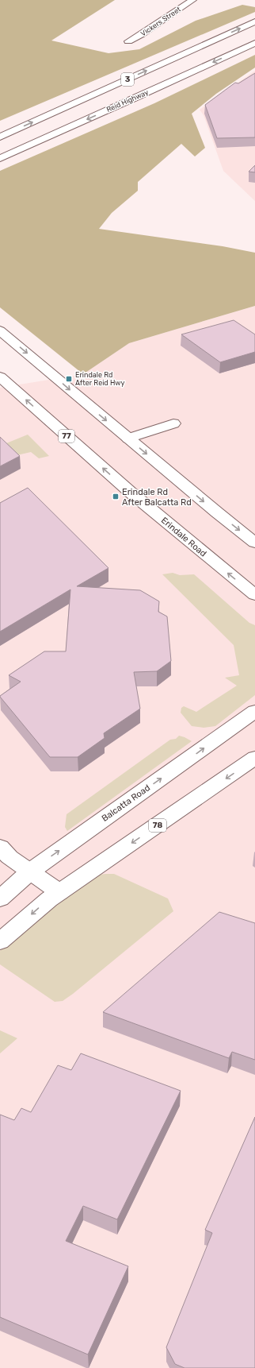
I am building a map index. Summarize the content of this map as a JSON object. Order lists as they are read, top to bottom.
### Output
{
  "streets": {
    "main road": [
      "Vickers Street",
      "3",
      "Reid Highway",
      "77",
      "Erindale Road",
      "Balcatta Road",
      "78"
    ]
  },
  "places": {
    "transit": ["Erindale Rd After Reid Hwy", "Erindale Rd After Balcatta Rd"]
  }
}
